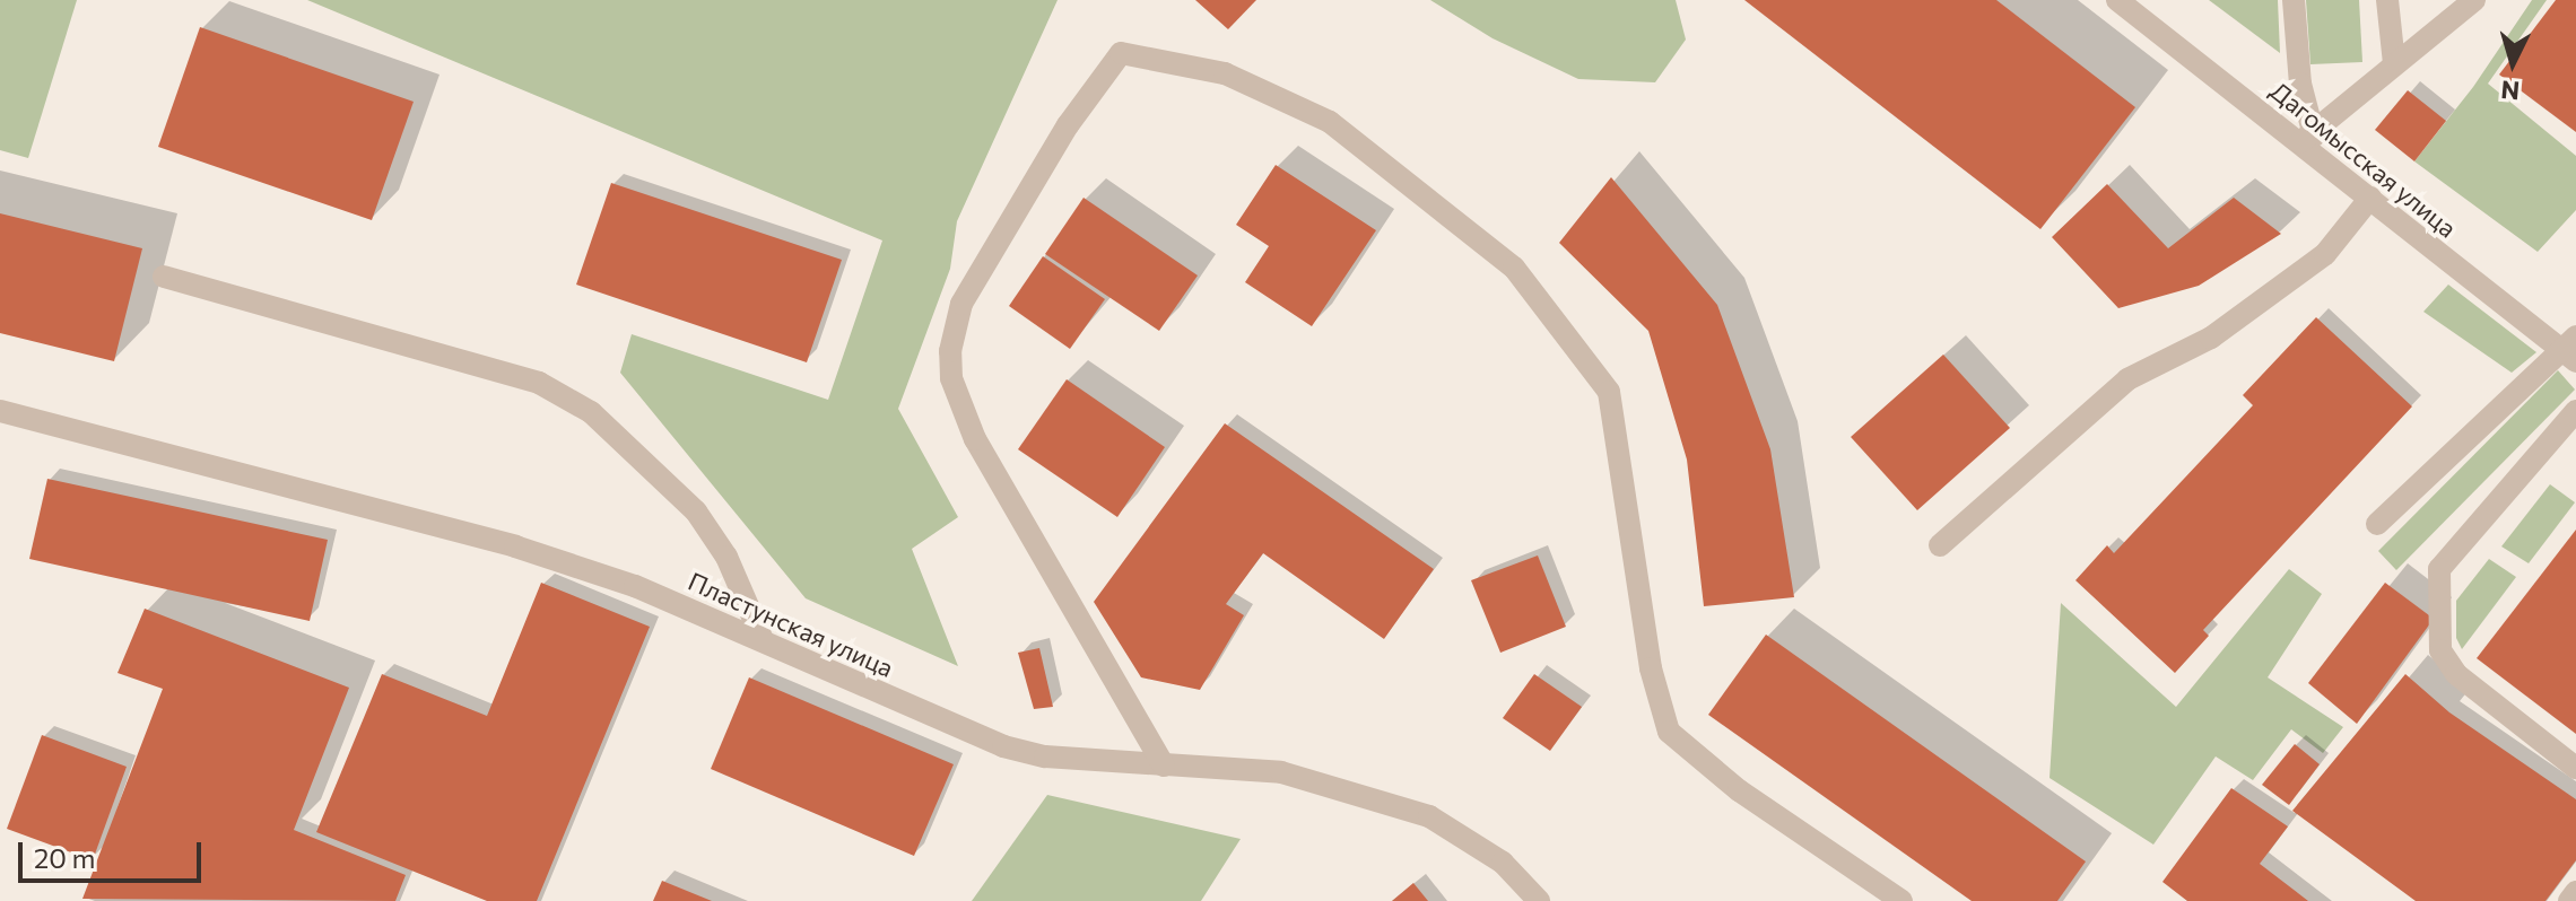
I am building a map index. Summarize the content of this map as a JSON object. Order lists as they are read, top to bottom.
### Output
{
  "streets": {
    "street": ["Дагомысская улица", "Пластунская улица"]
  },
  "scale_bar": "20 m",
  "north": "bottom"
}
